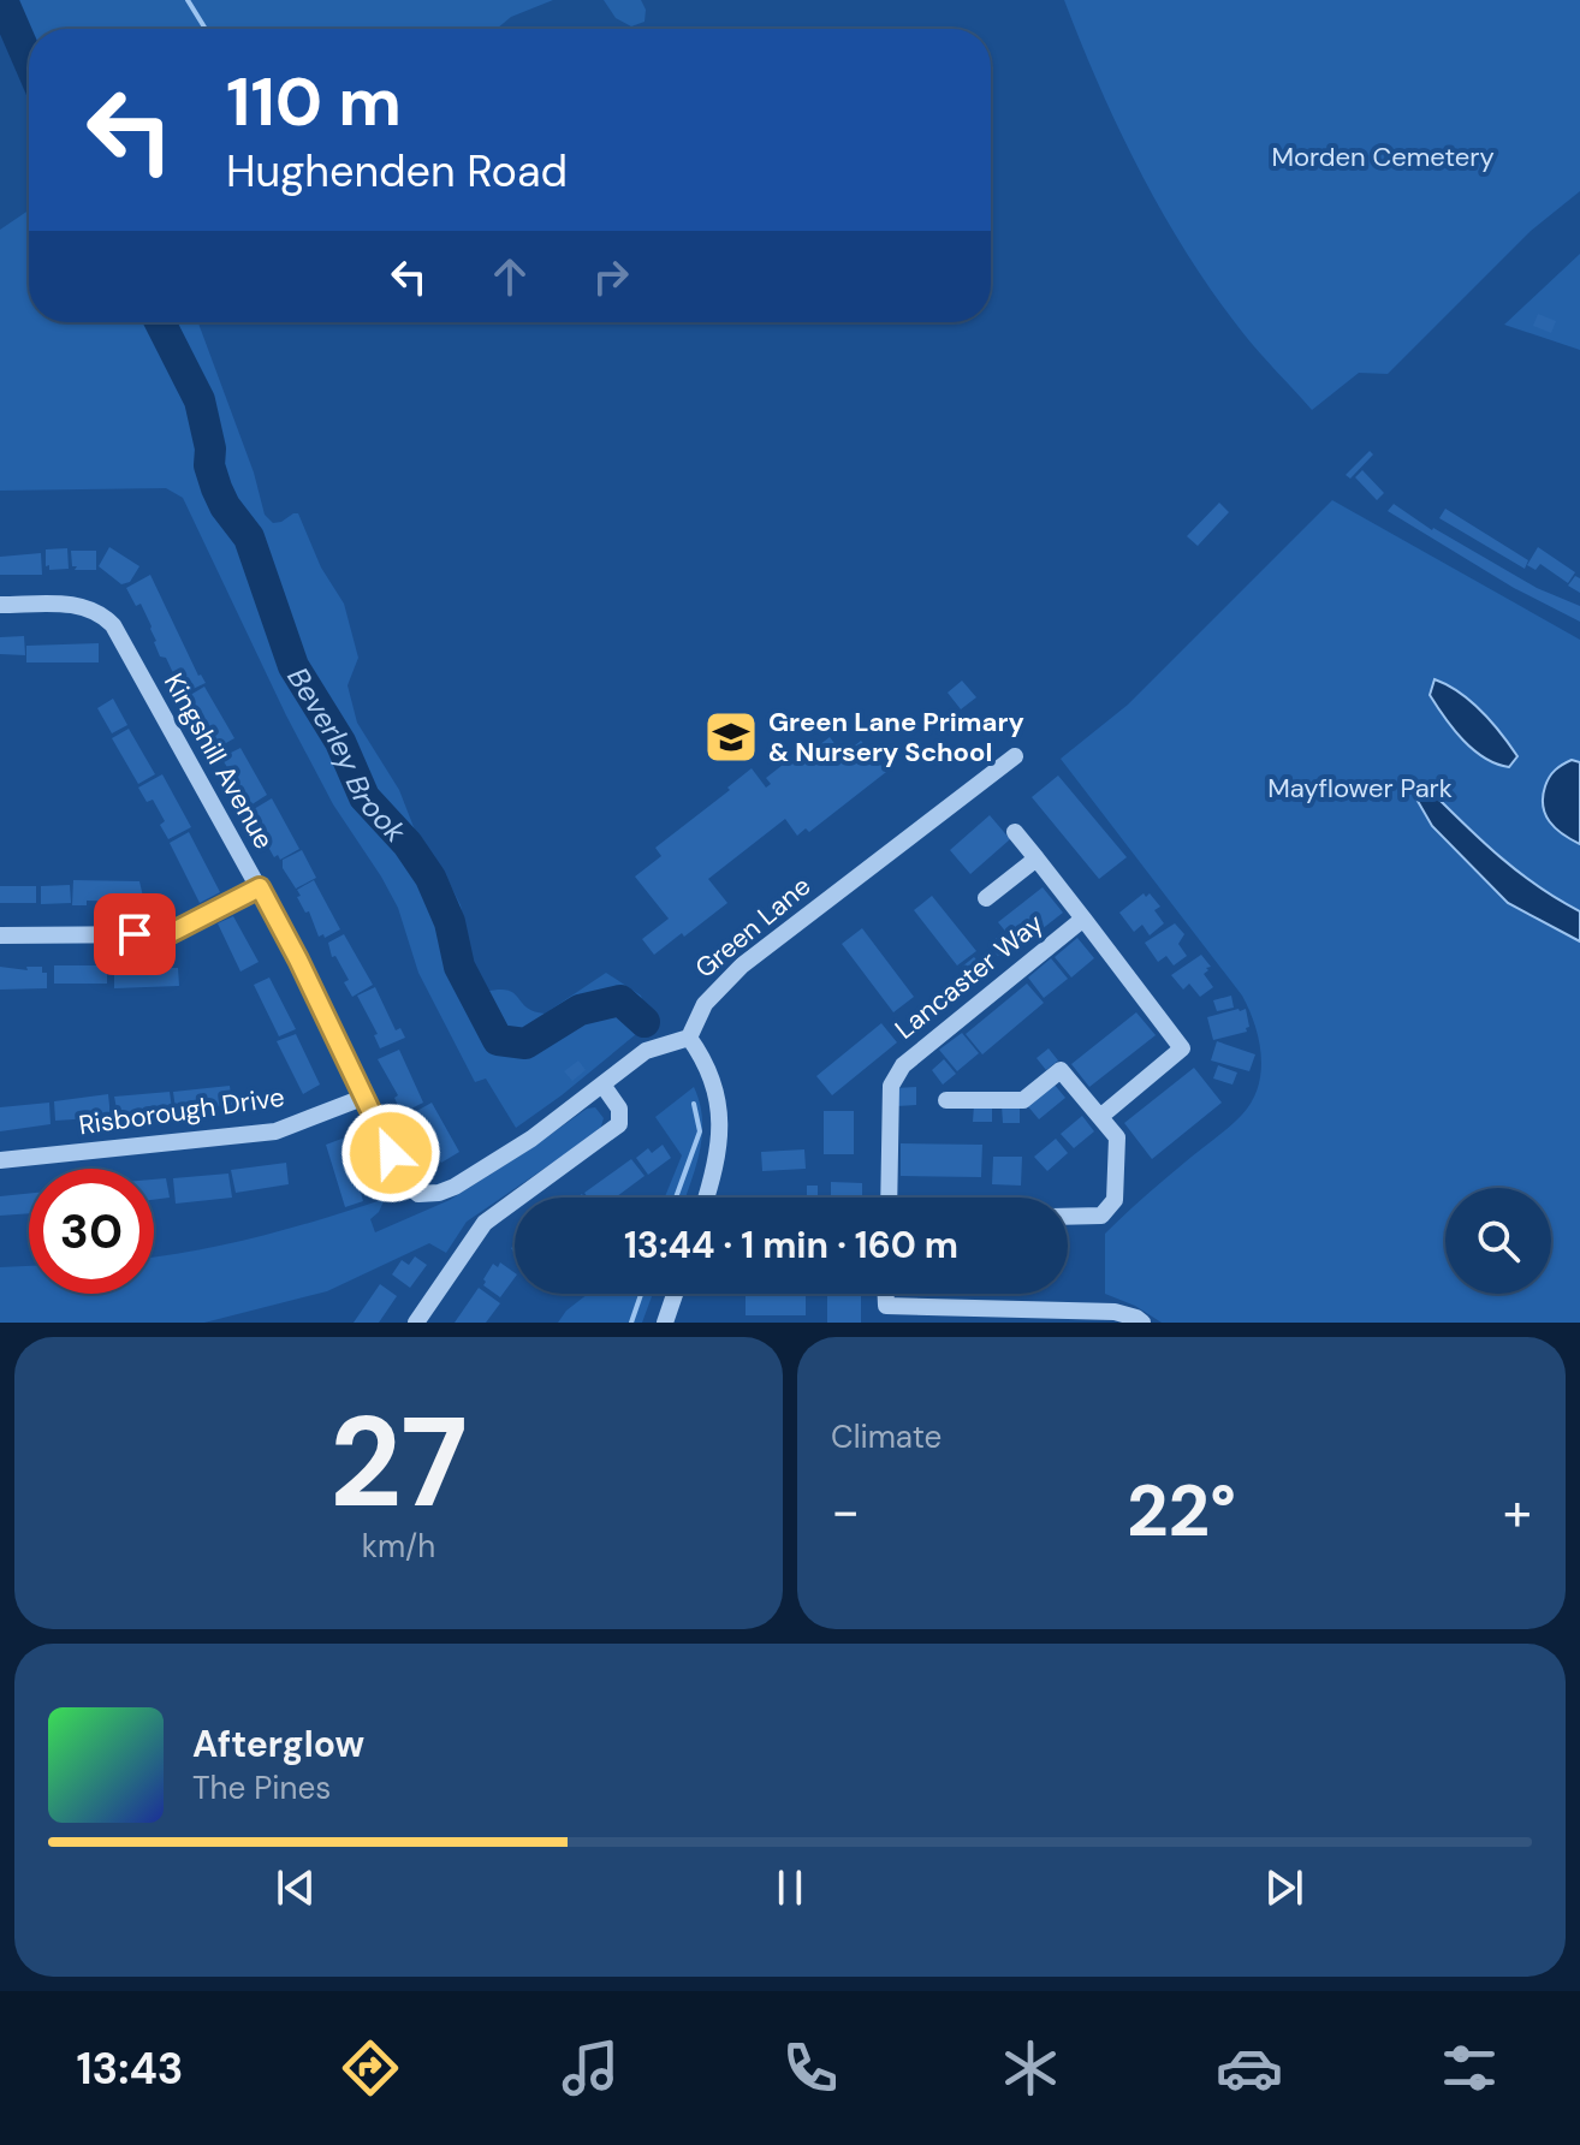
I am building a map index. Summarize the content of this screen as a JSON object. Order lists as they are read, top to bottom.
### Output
{
  "streets": {
    "street": [
      "Kingshill Avenue",
      "Green Lane",
      "Lancaster Way",
      "Risborough Drive"
    ]
  },
  "crossings": [
    ["Kingshill Avenue", "Risborough Drive"]
  ],
  "water": ["Beverley Brook"],
  "parks": ["Morden Cemetery", "Mayflower Park"],
  "places": {
    "school or university": ["Green Lane Primary & Nursery School"]
  },
  "page": {
    "turn": ["110 m", "Hughenden Road"],
    "limit": "30",
    "trip": "13:44 · 1 min · 160 m",
    "tile": [
      ["27", "km/h"],
      "Climate"
    ],
    "heat": ["−", "22°", "+"],
    "song": ["Afterglow", "The Pines"],
    "tabs": "13:43"
  }
}
